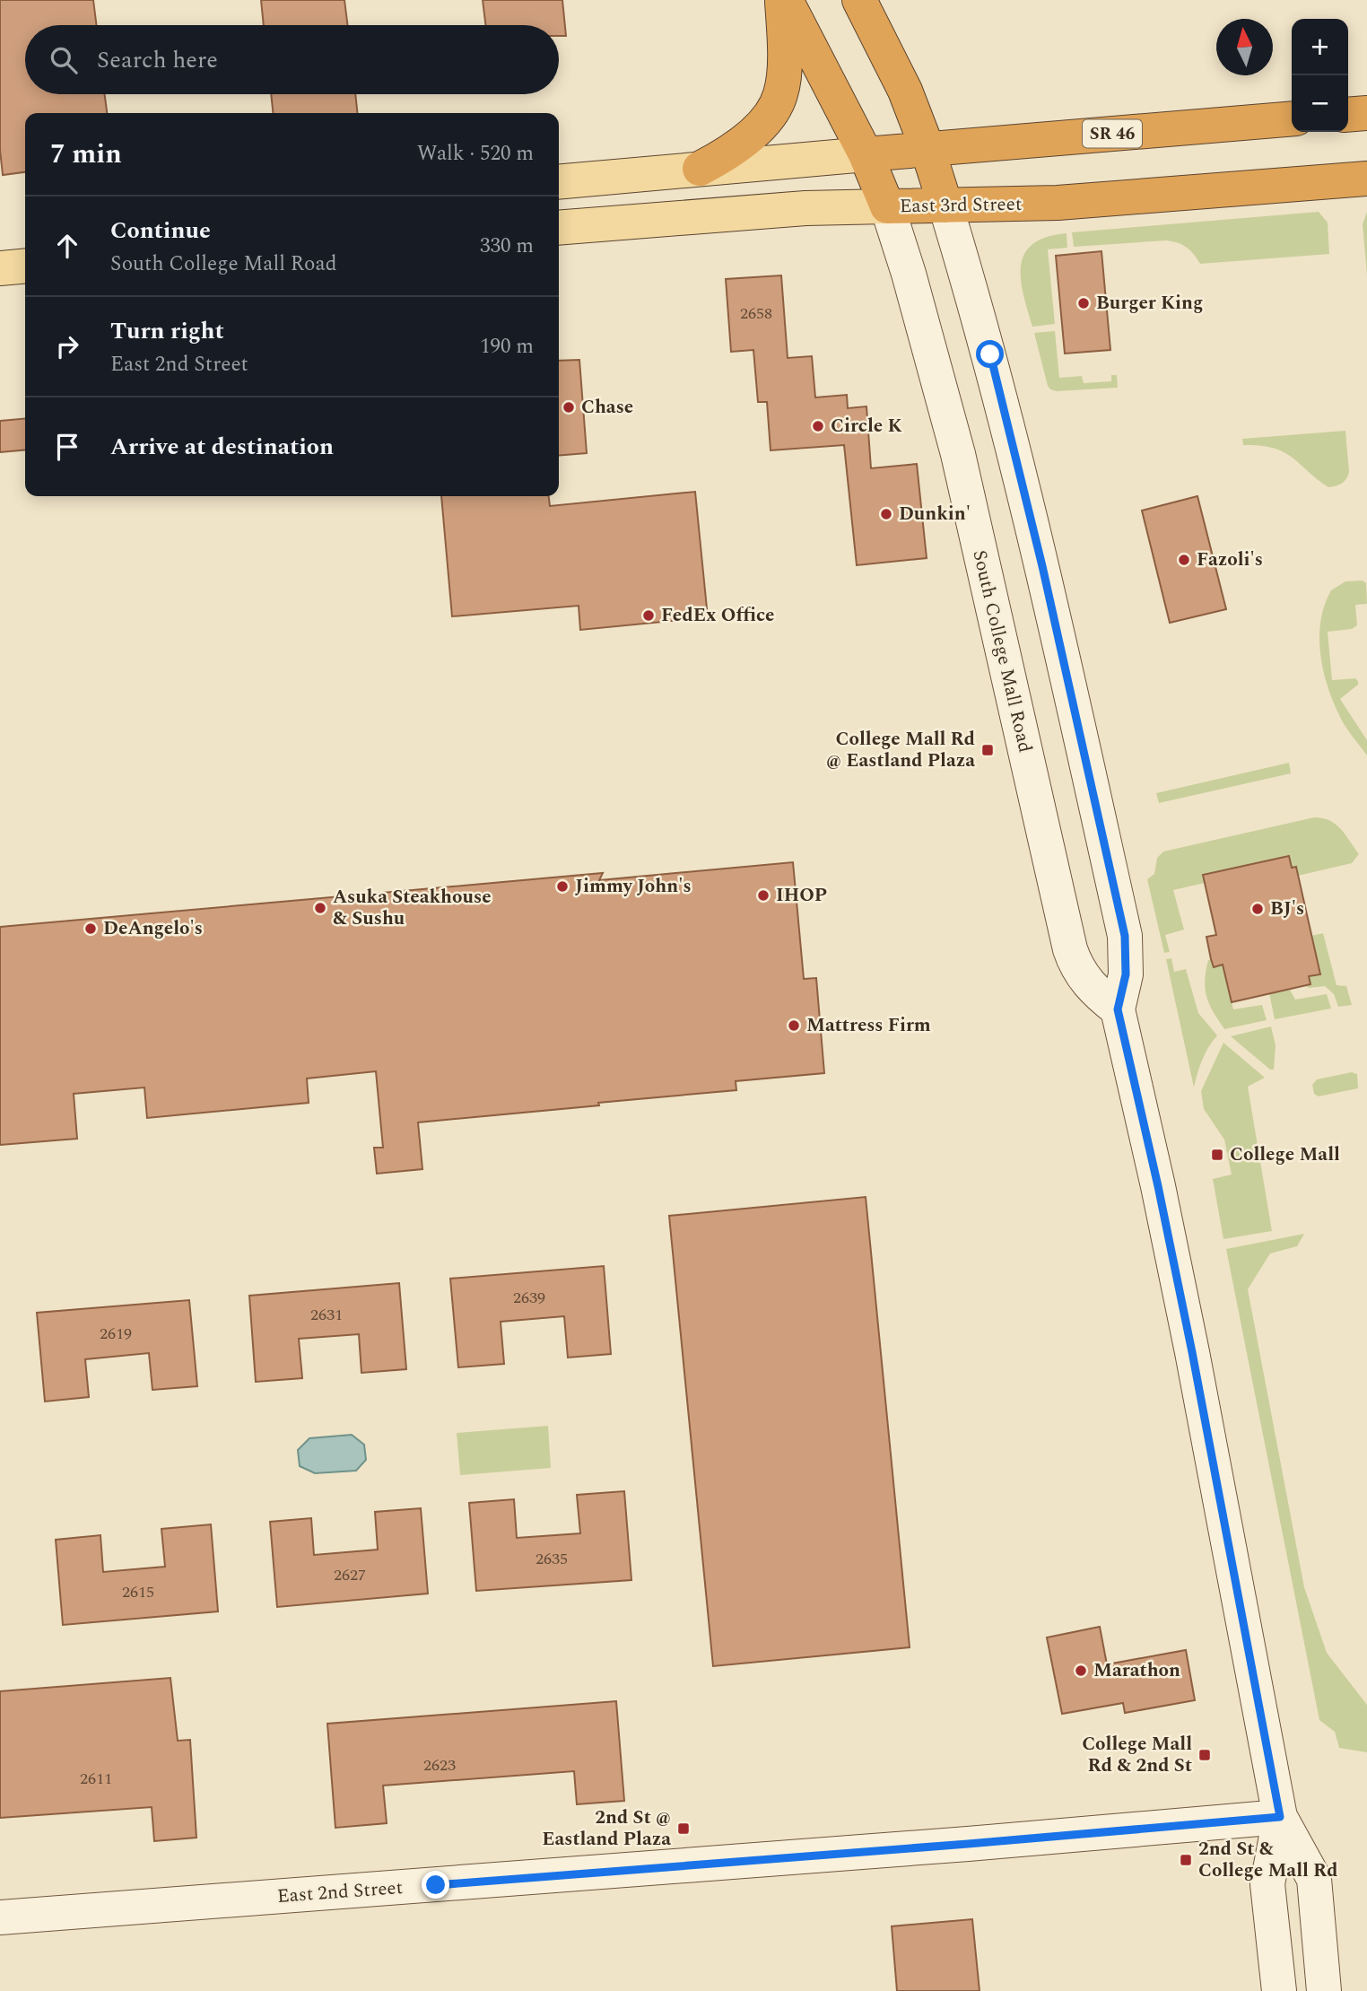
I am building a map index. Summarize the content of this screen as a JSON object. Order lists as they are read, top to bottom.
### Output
{
  "streets": {
    "highway": ["SR 46", "East 3rd Street"],
    "main road": ["South College Mall Road", "East 2nd Street"]
  },
  "crossings": [
    ["East 3rd Street", "South College Mall Road"]
  ],
  "places": {
    "other": [
      "Burger King",
      "Chase",
      "Circle K",
      "Dunkin'",
      "Fazoli's",
      "FedEx Office",
      "Jimmy John's",
      "IHOP",
      "Asuka Steakhouse & Sushu",
      "BJ's",
      "DeAngelo's",
      "Mattress Firm",
      "Marathon"
    ],
    "transit": [
      "College Mall Rd @ Eastland Plaza",
      "College Mall",
      "College Mall Rd & 2nd St",
      "2nd St @ Eastland Plaza",
      "2nd St & College Mall Rd"
    ]
  },
  "house_numbers": [
    "2658",
    "2639",
    "2631",
    "2619",
    "2635",
    "2627",
    "2615",
    "2623",
    "2611"
  ],
  "north": "top",
  "page": {
    "map_buttons": ["+", "−"],
    "search": "Search here",
    "heading": ["7 min", "Walk · 520 m"],
    "list": [
      ["Continue", "South College Mall Road", "330 m"],
      ["Turn right", "East 2nd Street", "190 m"],
      "Arrive at destination"
    ]
  }
}
